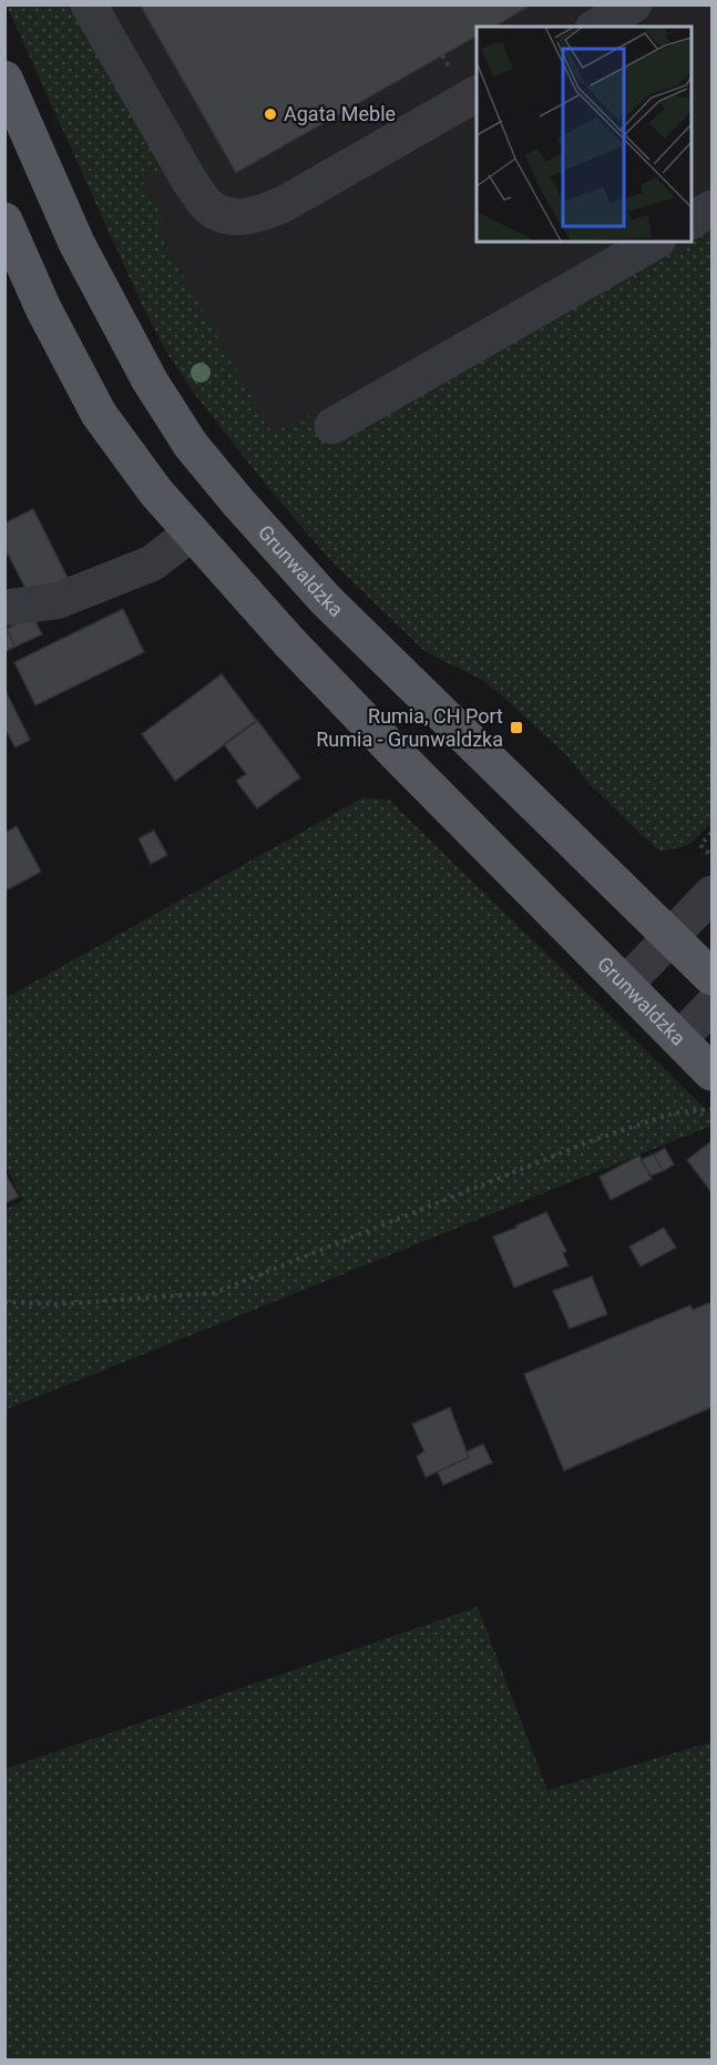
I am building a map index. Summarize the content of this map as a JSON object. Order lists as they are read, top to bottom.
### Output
{
  "streets": {
    "main road": ["Grunwaldzka"]
  },
  "places": {
    "other": ["Agata Meble"],
    "transit": ["Rumia, CH Port Rumia - Grunwaldzka"]
  }
}
